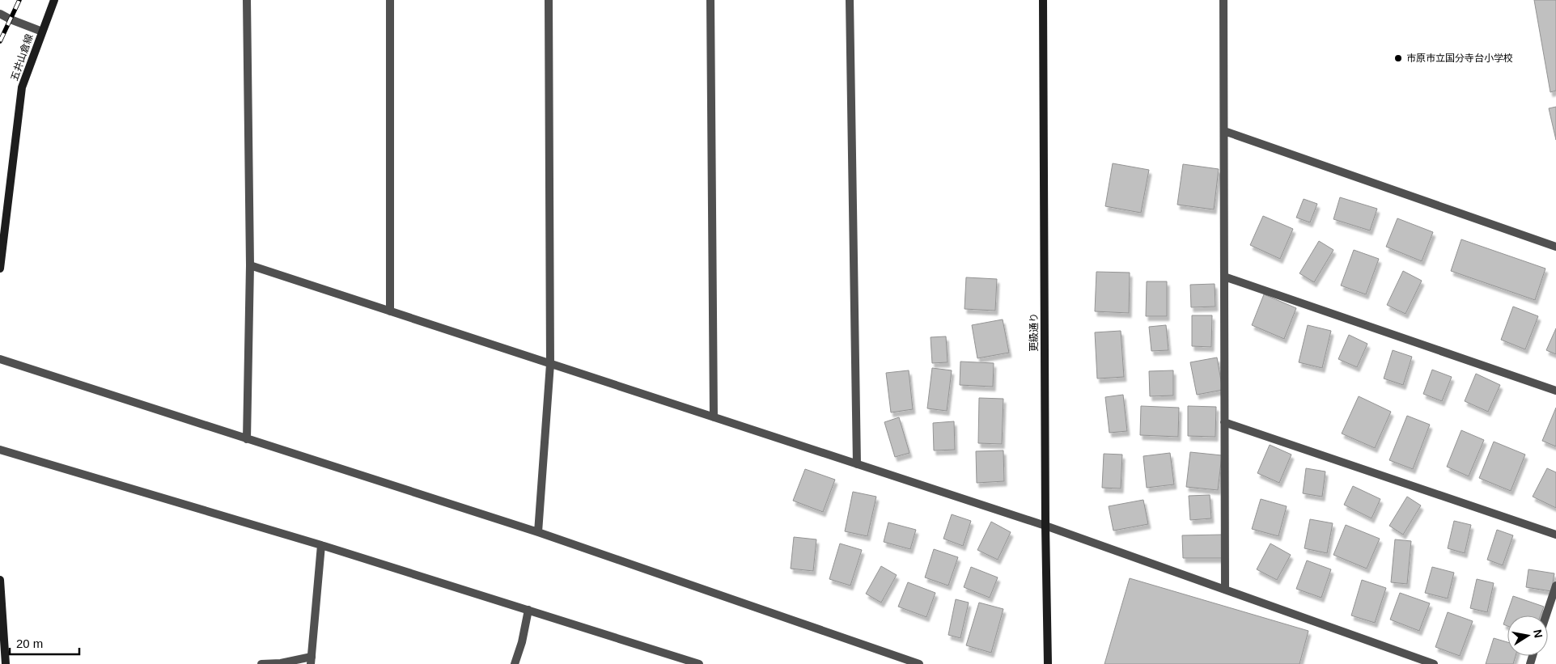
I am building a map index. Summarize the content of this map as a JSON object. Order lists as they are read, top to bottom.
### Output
{
  "streets": {
    "street": ["五井山倉線", "更級通り"]
  },
  "places": ["市原市立国分寺台小学校"],
  "scale_bar": "20 m",
  "north": "right"
}
